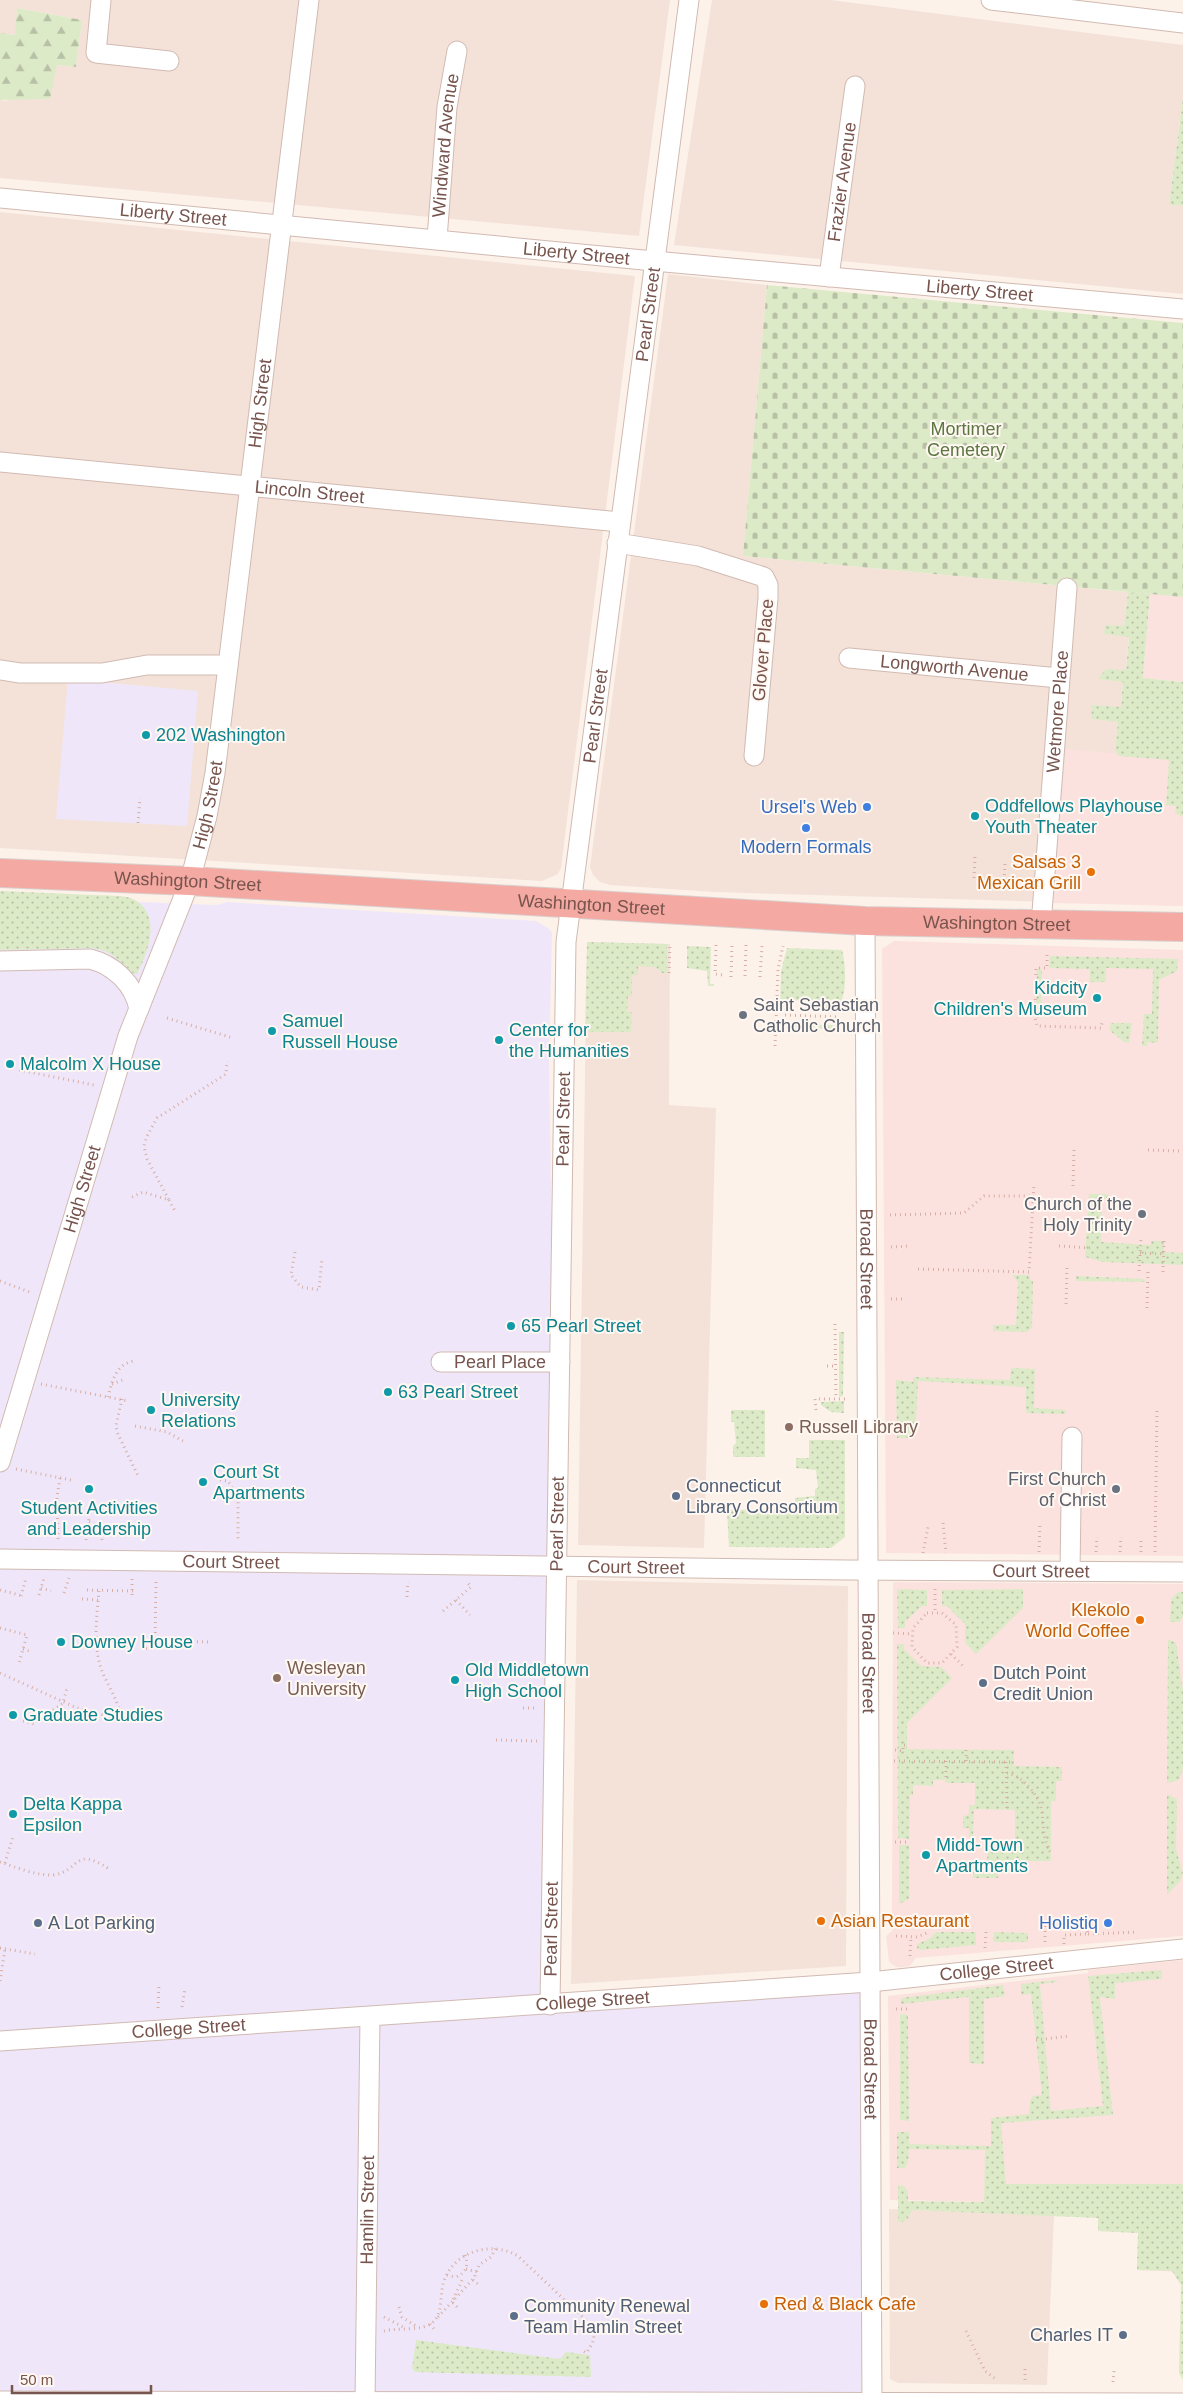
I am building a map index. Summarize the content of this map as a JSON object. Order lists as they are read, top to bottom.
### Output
{
  "streets": {
    "highway": ["Washington Street"],
    "street": [
      "Windward Avenue",
      "Frazier Avenue",
      "Liberty Street",
      "Pearl Street",
      "High Street",
      "Lincoln Street",
      "Glover Place",
      "Longworth Avenue",
      "Wetmore Place",
      "Broad Street",
      "Pearl Place",
      "Court Street",
      "College Street",
      "Hamlin Street"
    ]
  },
  "crossings": [
    ["Windward Avenue", "Liberty Street"],
    ["Frazier Avenue", "Liberty Street"],
    ["Liberty Street", "Pearl Street"],
    ["Liberty Street", "High Street"],
    ["Pearl Street", "Lincoln Street"],
    ["Pearl Street", "Glover Place"],
    ["Pearl Street", "Washington Street"],
    ["Pearl Street", "Pearl Place"],
    ["Pearl Street", "Court Street"],
    ["Pearl Street", "College Street"],
    ["High Street", "Lincoln Street"],
    ["High Street", "Washington Street"],
    ["Longworth Avenue", "Wetmore Place"],
    ["Wetmore Place", "Washington Street"],
    ["Washington Street", "Broad Street"],
    ["Broad Street", "Court Street"],
    ["Broad Street", "College Street"],
    ["College Street", "Hamlin Street"]
  ],
  "parks": ["Mortimer Cemetery"],
  "places": [
    "202 Washington",
    "Ursel's Web",
    "Oddfellows Playhouse Youth Theater",
    "Modern Formals",
    "Salsas 3 Mexican Grill",
    "Kidcity Children's Museum",
    "Saint Sebastian Catholic Church",
    "Samuel Russell House",
    "Center for the Humanities",
    "Malcolm X House",
    "Church of the Holy Trinity",
    "65 Pearl Street",
    "63 Pearl Street",
    "University Relations",
    "Russell Library",
    "Court St Apartments",
    "Student Activities and Leadership",
    "First Church of Christ",
    "Connecticut Library Consortium",
    "Klekolo World Coffee",
    "Downey House",
    "Wesleyan University",
    "Old Middletown High School",
    "Dutch Point Credit Union",
    "Graduate Studies",
    "Delta Kappa Epsilon",
    "Midd-Town Apartments",
    "Asian Restaurant",
    "A Lot Parking",
    "Holistiq",
    "Red & Black Cafe",
    "Community Renewal Team Hamlin Street",
    "Charles IT"
  ],
  "scale_bar": "50 m"
}
